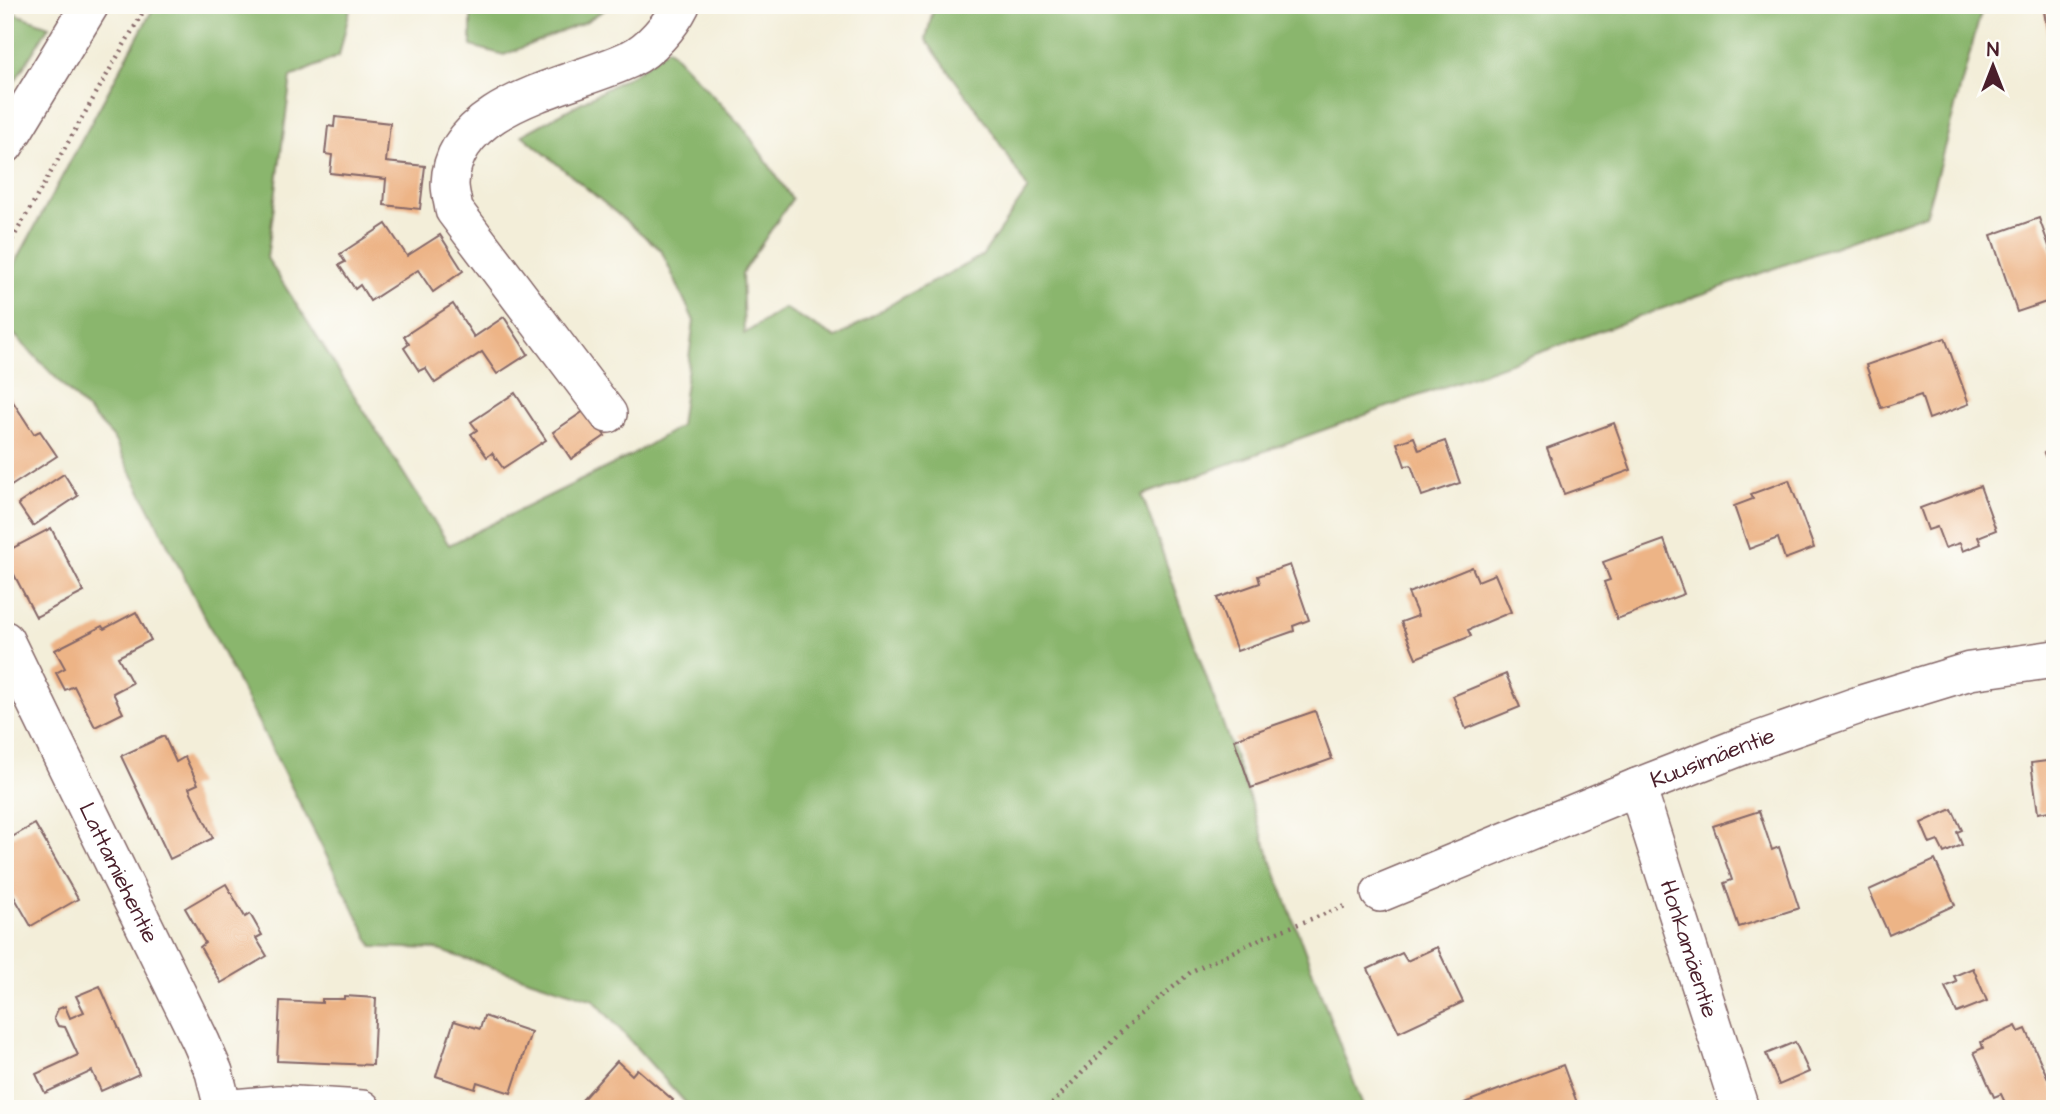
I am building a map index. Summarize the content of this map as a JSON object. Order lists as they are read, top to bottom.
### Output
{
  "streets": {
    "street": ["Kuusimäentie", "Lattamiehentie", "Honkamäentie"]
  },
  "crossings": [
    ["Kuusimäentie", "Honkamäentie"]
  ],
  "north": "top"
}
